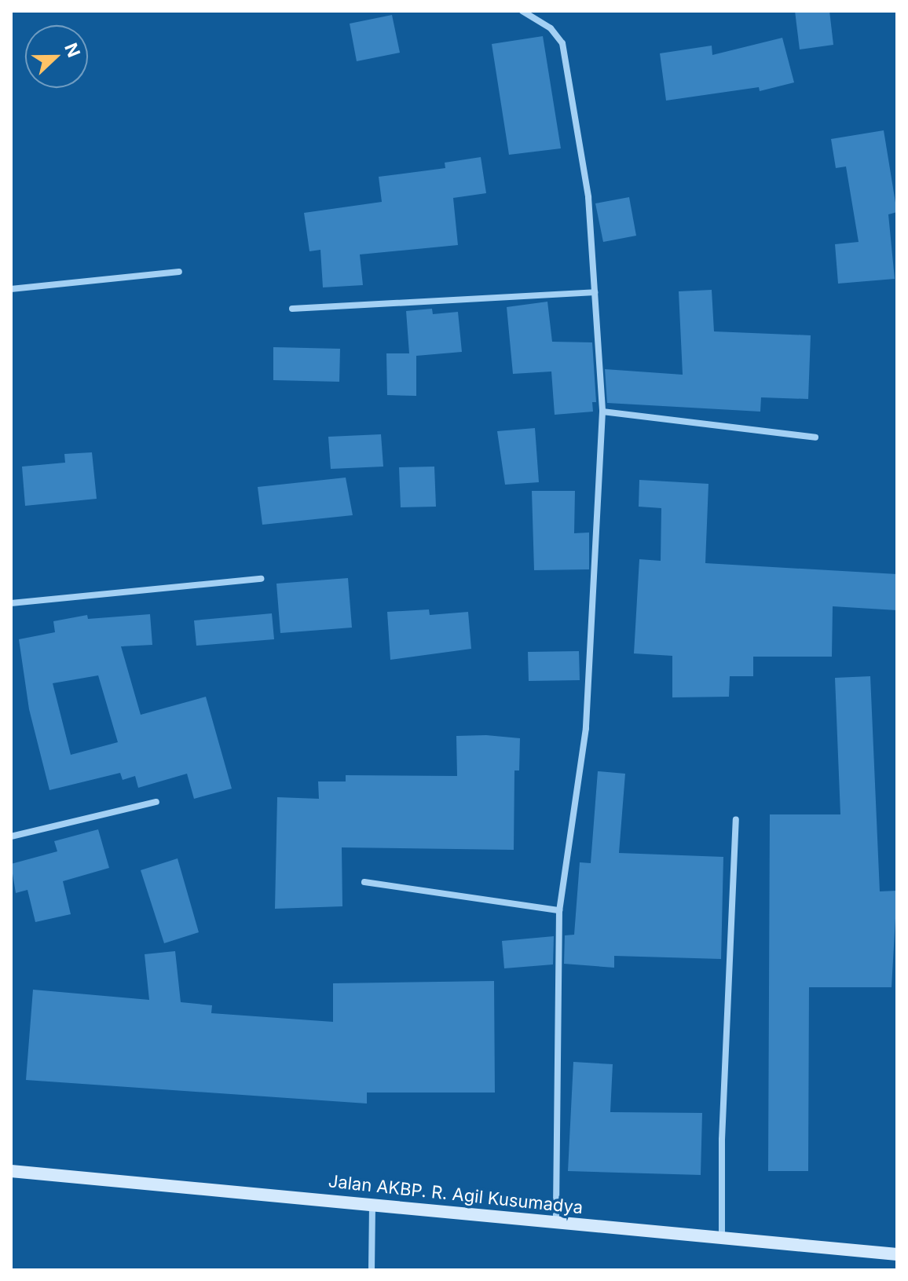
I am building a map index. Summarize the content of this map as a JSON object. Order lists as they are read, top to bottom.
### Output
{
  "streets": {
    "main road": ["Jalan AKBP. R. Agil Kusumadya"]
  },
  "north": "right"
}
